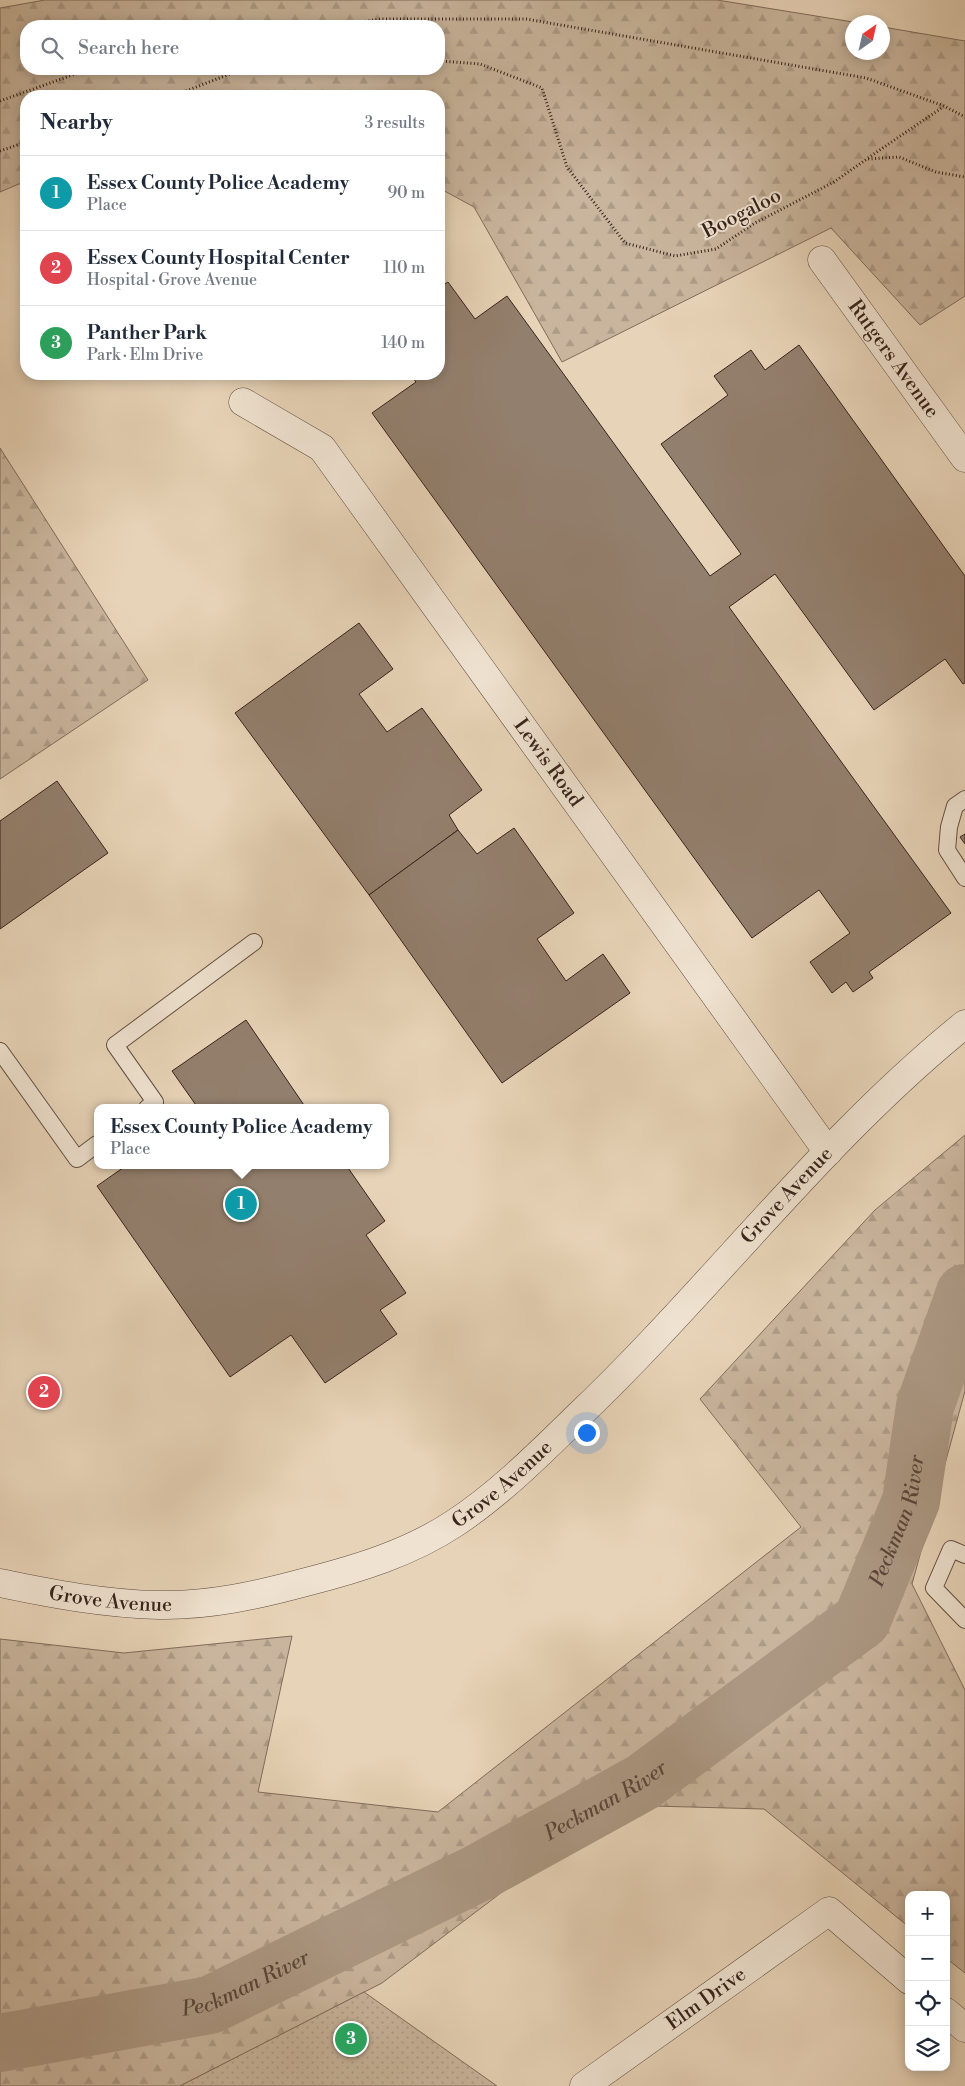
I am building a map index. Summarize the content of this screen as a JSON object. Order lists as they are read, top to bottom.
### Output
{
  "streets": {
    "street": [
      "Rutgers Avenue",
      "Lewis Road",
      "Grove Avenue",
      "Elm Drive"
    ],
    "path": ["Boogaloo"]
  },
  "crossings": [
    ["Lewis Road", "Grove Avenue"]
  ],
  "water": ["Peckman River"],
  "north": "top right",
  "page": {
    "search": "Search here",
    "heading": ["Nearby", "3 results"],
    "list": [
      {
        "mark": "1",
        "name": "Essex County Police Academy",
        "note": "Place",
        "value": "90 m"
      },
      {
        "mark": "2",
        "name": "Essex County Hospital Center",
        "note": "Hospital · Grove Avenue",
        "value": "110 m"
      },
      {
        "mark": "3",
        "name": "Panther Park",
        "note": "Park · Elm Drive",
        "value": "140 m"
      }
    ],
    "popup": ["Essex County Police Academy", "Place"],
    "pins": ["1", "2", "3"],
    "map_buttons": ["+", "−"]
  }
}
